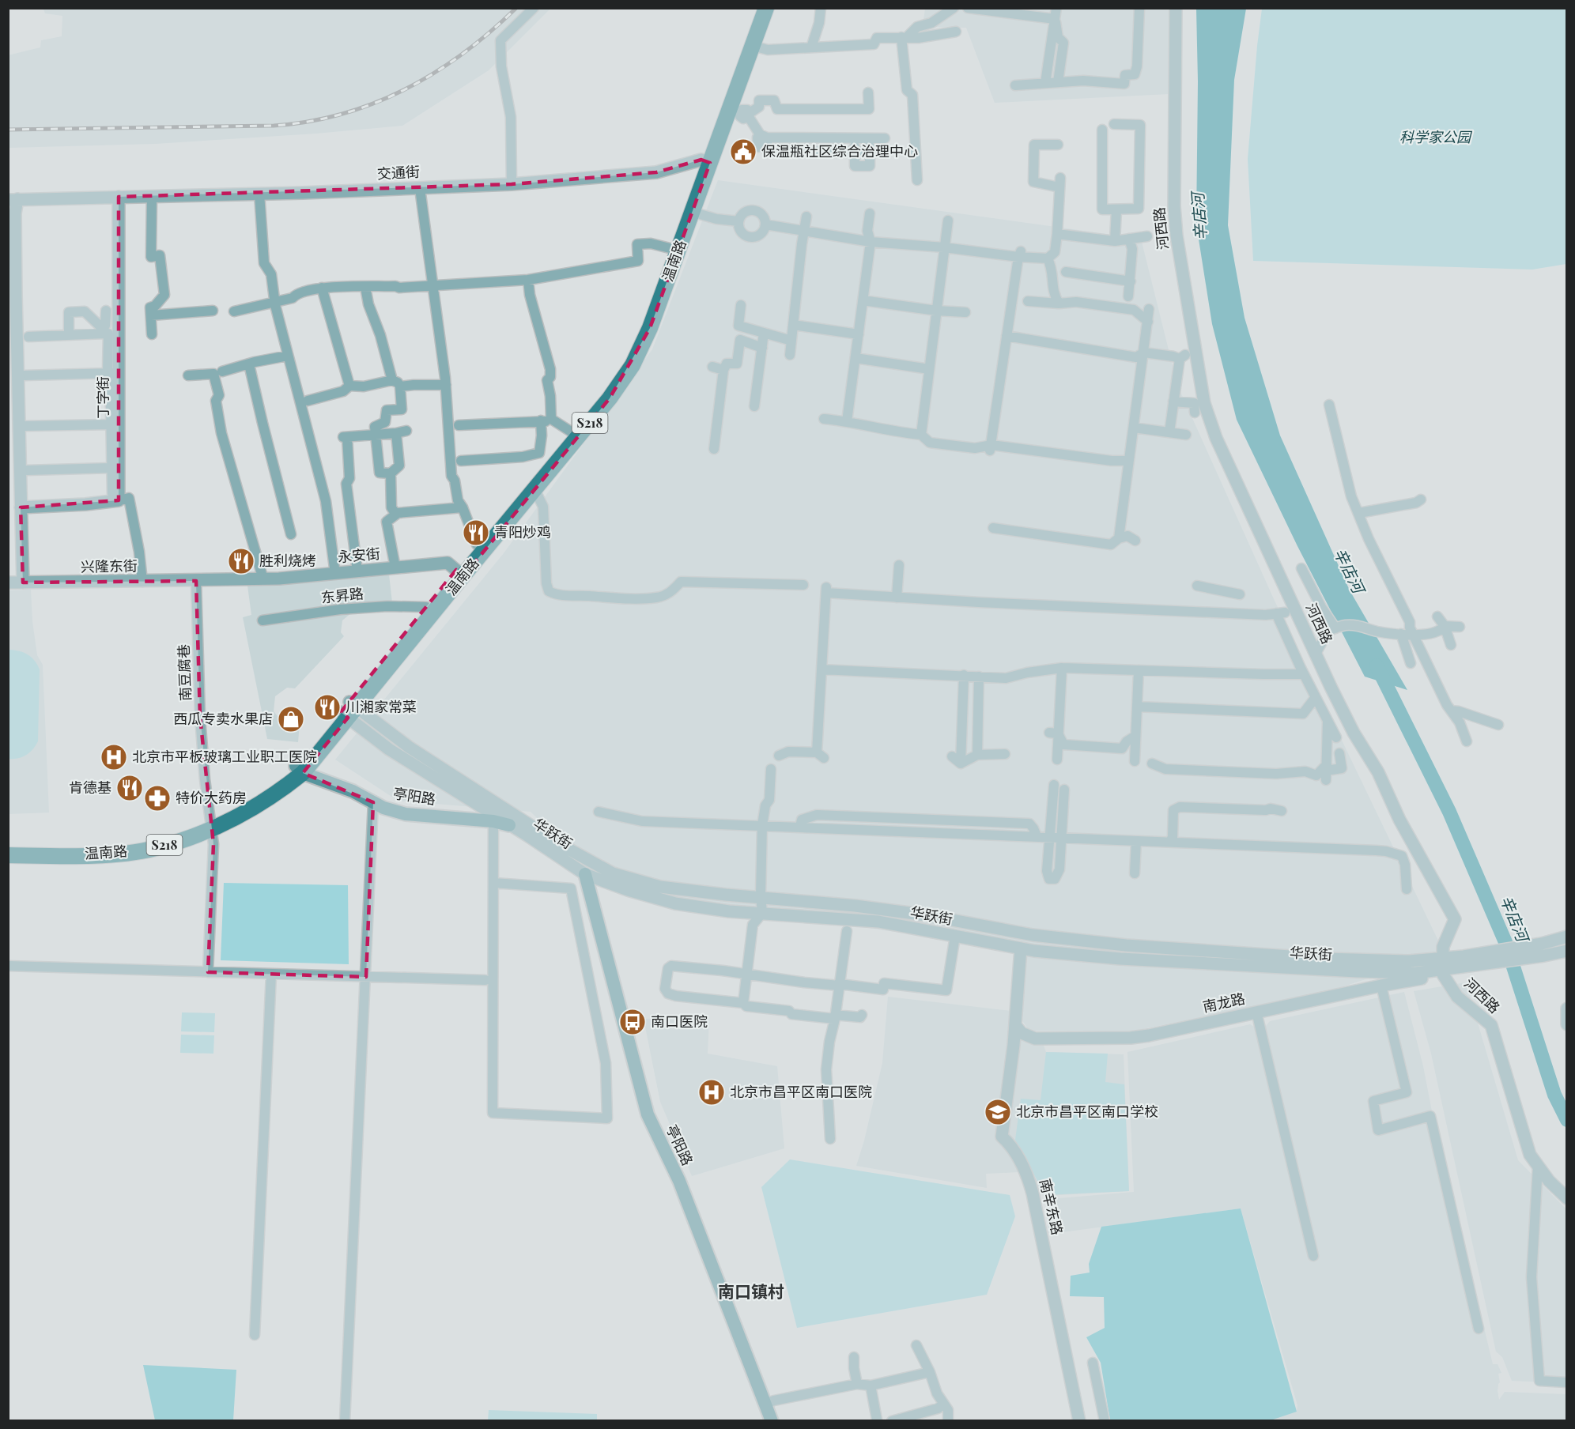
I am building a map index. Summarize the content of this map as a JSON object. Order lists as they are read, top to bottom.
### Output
{
  "streets": {
    "main road": ["温南路", "S218", "亭阳路"],
    "street": [
      "交通街",
      "河西路",
      "丁字街",
      "永安街",
      "兴隆东街",
      "东昇路",
      "南豆腐巷",
      "华跃街",
      "南龙路",
      "南辛东路"
    ]
  },
  "crossings": [
    ["交通街", "温南路"],
    ["交通街", "丁字街"],
    ["河西路", "华跃街"],
    ["河西路", "南龙路"],
    ["温南路", "永安街"],
    ["温南路", "东昇路"],
    ["温南路", "南豆腐巷"],
    ["温南路", "亭阳路"],
    ["温南路", "华跃街"],
    ["永安街", "兴隆东街"],
    ["永安街", "南豆腐巷"],
    ["兴隆东街", "南豆腐巷"],
    ["亭阳路", "华跃街"],
    ["华跃街", "南龙路"],
    ["华跃街", "南辛东路"],
    ["南龙路", "南辛东路"]
  ],
  "districts": ["南口镇村"],
  "water": ["辛店河"],
  "parks": ["科学家公园"],
  "places": {
    "public building": ["保温瓶社区综合治理中心"],
    "restaurant": [
      "青阳炒鸡",
      "胜利烧烤",
      "川湘家常菜",
      "肯德基"
    ],
    "shop": ["西瓜专卖水果店"],
    "hospital": ["北京市平板玻璃工业职工医院", "北京市昌平区南口医院"],
    "pharmacy": ["特价大药房"],
    "bus stop": ["南口医院"],
    "school or university": ["北京市昌平区南口学校"]
  }
}
